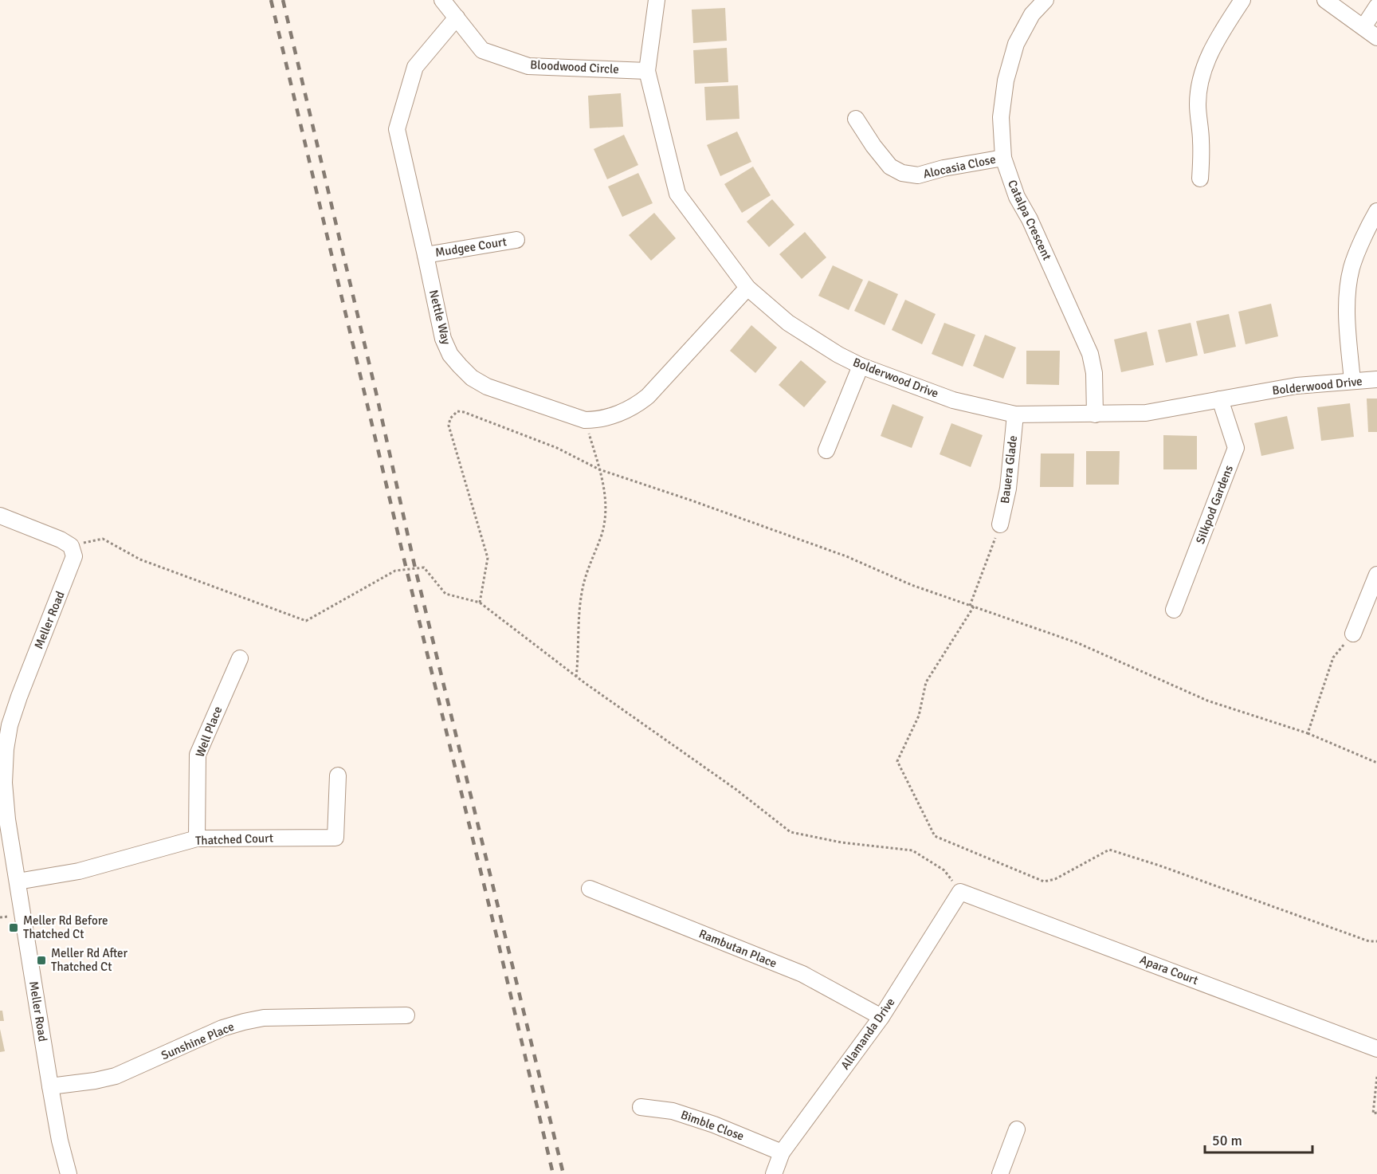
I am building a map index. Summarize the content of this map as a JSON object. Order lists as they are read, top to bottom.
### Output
{
  "streets": {
    "street": [
      "Bloodwood Circle",
      "Alocasia Close",
      "Catalpa Crescent",
      "Mudgee Court",
      "Nettle Way",
      "Bolderwood Drive",
      "Bauera Glade",
      "Silkpod Gardens",
      "Meller Road",
      "Well Place",
      "Thatched Court",
      "Rambutan Place",
      "Apara Court",
      "Allamanda Drive",
      "Sunshine Place",
      "Bimble Close"
    ]
  },
  "crossings": [
    ["Bloodwood Circle", "Nettle Way"],
    ["Bloodwood Circle", "Bolderwood Drive"],
    ["Alocasia Close", "Catalpa Crescent"],
    ["Catalpa Crescent", "Bolderwood Drive"],
    ["Mudgee Court", "Nettle Way"],
    ["Nettle Way", "Bolderwood Drive"],
    ["Bolderwood Drive", "Bauera Glade"],
    ["Bolderwood Drive", "Silkpod Gardens"],
    ["Meller Road", "Thatched Court"],
    ["Meller Road", "Sunshine Place"],
    ["Well Place", "Thatched Court"],
    ["Rambutan Place", "Allamanda Drive"],
    ["Apara Court", "Allamanda Drive"],
    ["Allamanda Drive", "Bimble Close"]
  ],
  "places": {
    "transit": ["Meller Rd Before Thatched Ct", "Meller Rd After Thatched Ct"]
  },
  "scale_bar": "50 m"
}
